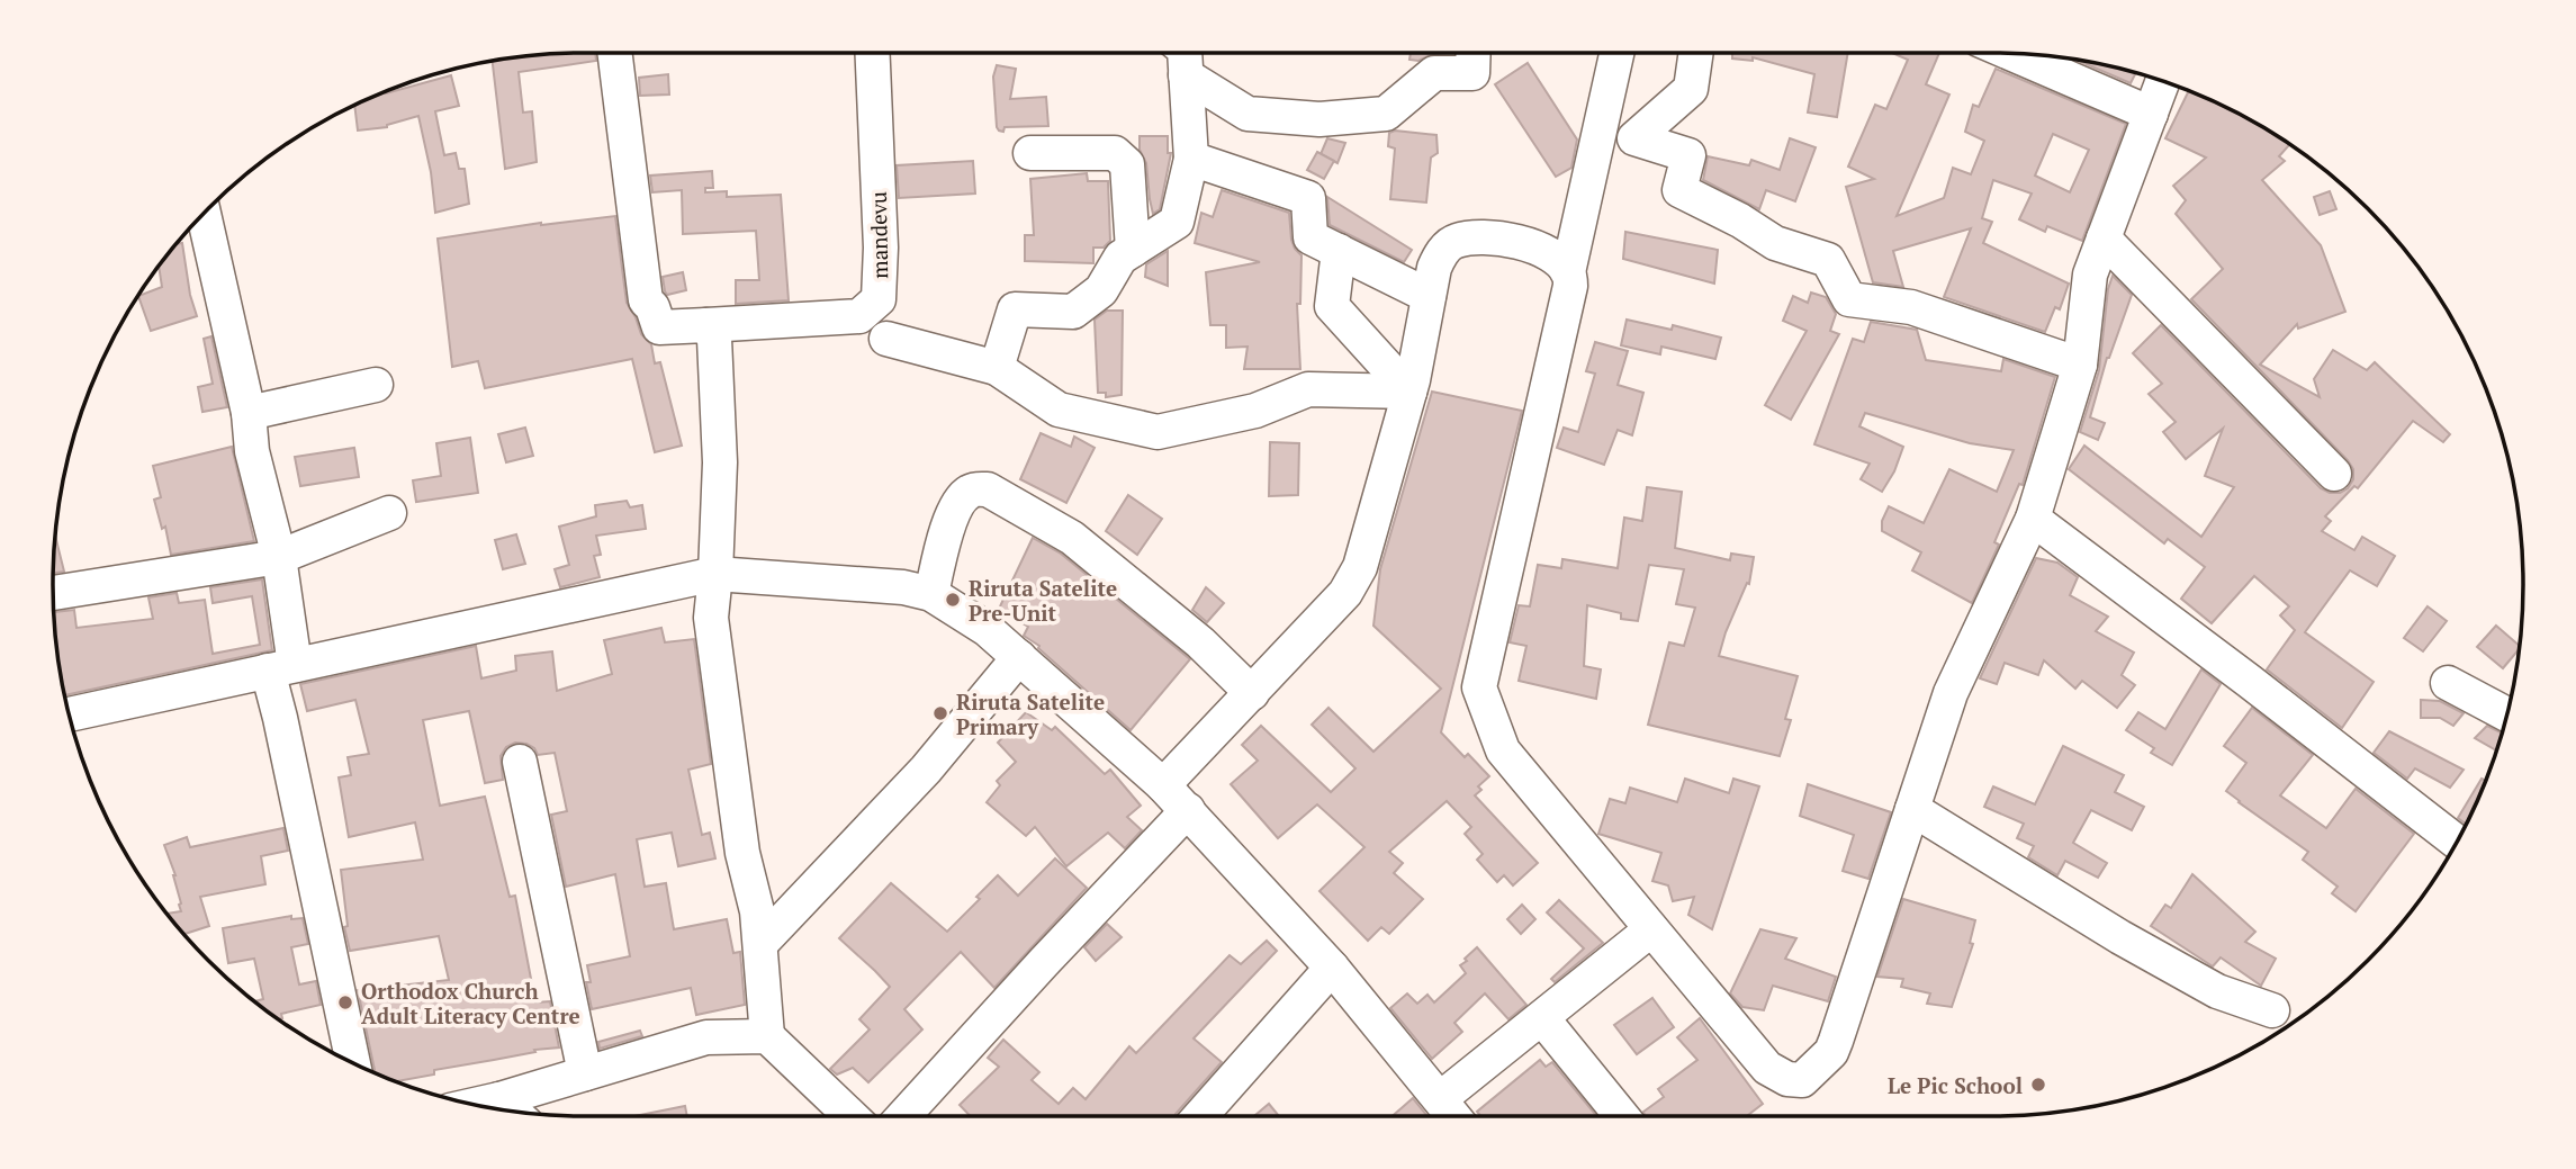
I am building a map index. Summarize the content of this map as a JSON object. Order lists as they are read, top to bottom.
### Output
{
  "streets": {
    "street": ["mandevu"]
  },
  "places": [
    "Riruta Satelite Pre-Unit",
    "Riruta Satelite Primary",
    "Orthodox Church Adult Literacy Centre",
    "Le Pic School"
  ]
}
